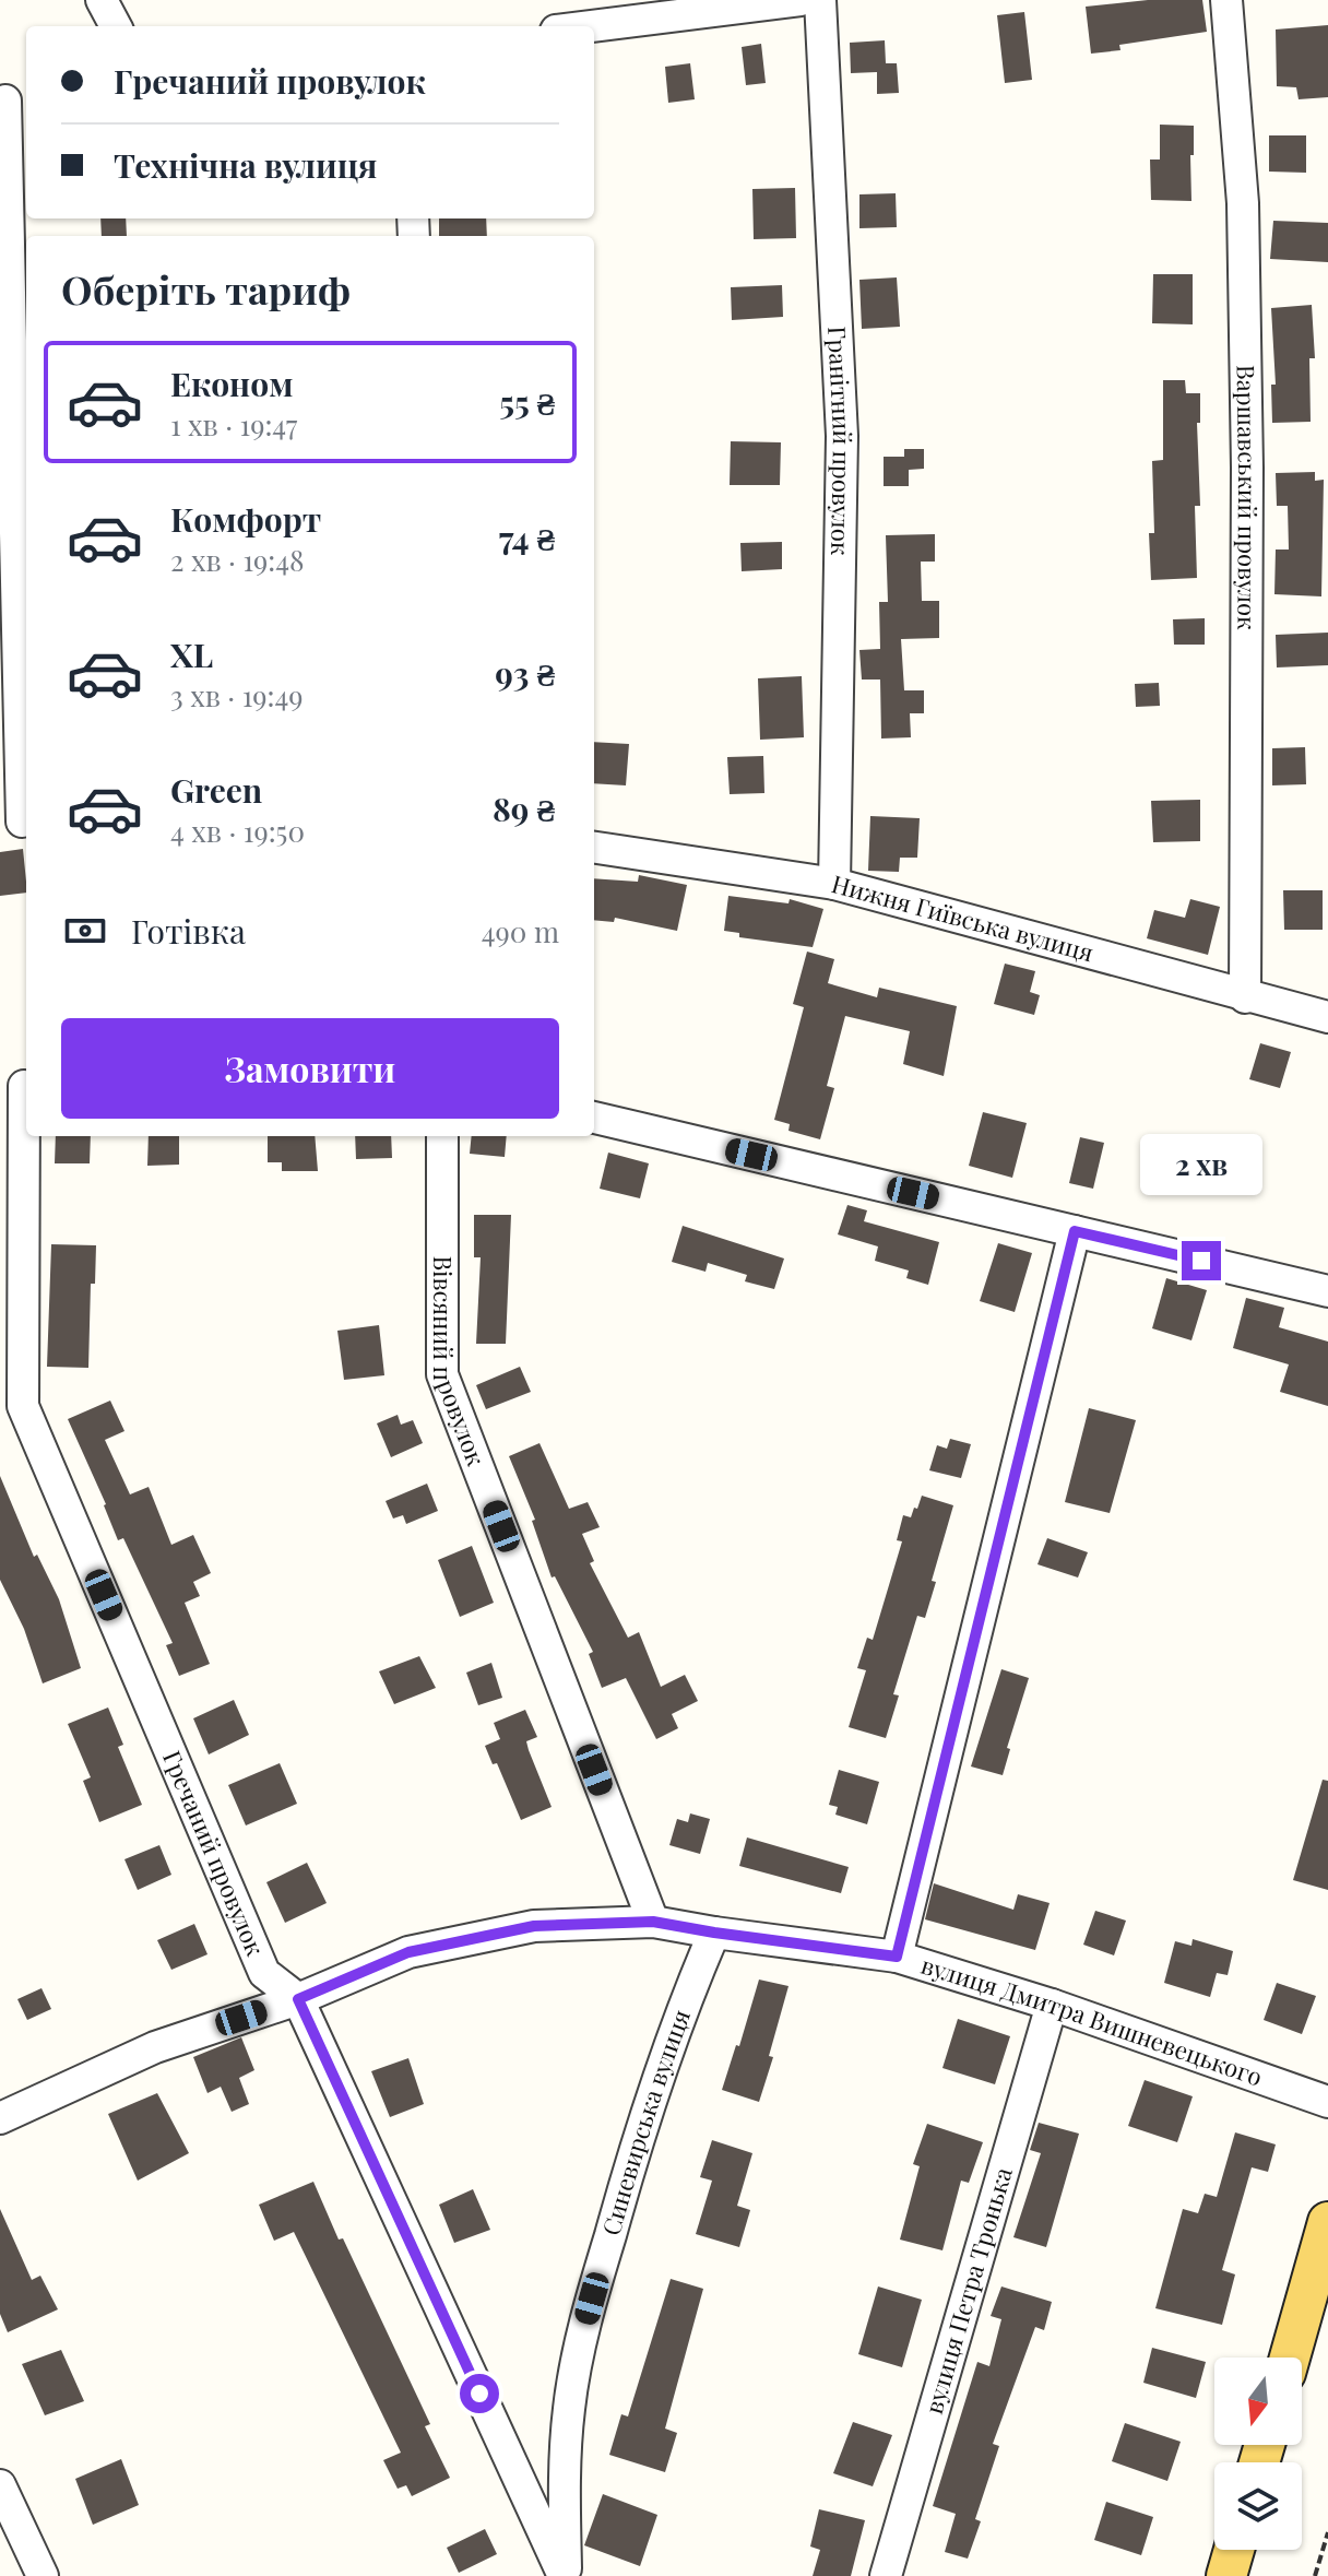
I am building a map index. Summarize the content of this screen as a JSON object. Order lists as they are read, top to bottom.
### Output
{
  "streets": {
    "street": [
      "Гранітний провулок",
      "Варшавський провулок",
      "Нижня Гиївська вулиця",
      "Вівсяний провулок",
      "Гречаний провулок",
      "вулиця Дмитра Вишневецького",
      "Синевирська вулиця",
      "вулиця Петра Тронька"
    ]
  },
  "crossings": [
    ["Гранітний провулок", "Нижня Гиївська вулиця"],
    ["Варшавський провулок", "Нижня Гиївська вулиця"],
    ["Вівсяний провулок", "вулиця Дмитра Вишневецького"],
    ["Гречаний провулок", "вулиця Дмитра Вишневецького"],
    ["Гречаний провулок", "Синевирська вулиця"],
    ["вулиця Дмитра Вишневецького", "Синевирська вулиця"],
    ["вулиця Дмитра Вишневецького", "вулиця Петра Тронька"]
  ],
  "north": "bottom",
  "page": {
    "banner": ["Гречаний провулок", "Технічна вулиця"],
    "heading": "Оберіть тариф",
    "list": [
      {
        "name": "Економ",
        "note": "1 хв · 19:47",
        "value": "55 ₴"
      },
      {
        "name": "Комфорт",
        "note": "2 хв · 19:48",
        "value": "74 ₴"
      },
      {
        "name": "XL",
        "note": "3 хв · 19:49",
        "value": "93 ₴"
      },
      {
        "name": "Green",
        "note": "4 хв · 19:50",
        "value": "89 ₴"
      }
    ],
    "pay": ["Готівка", "490 m"],
    "buttons": "Замовити",
    "bubble": "2 хв"
  }
}
